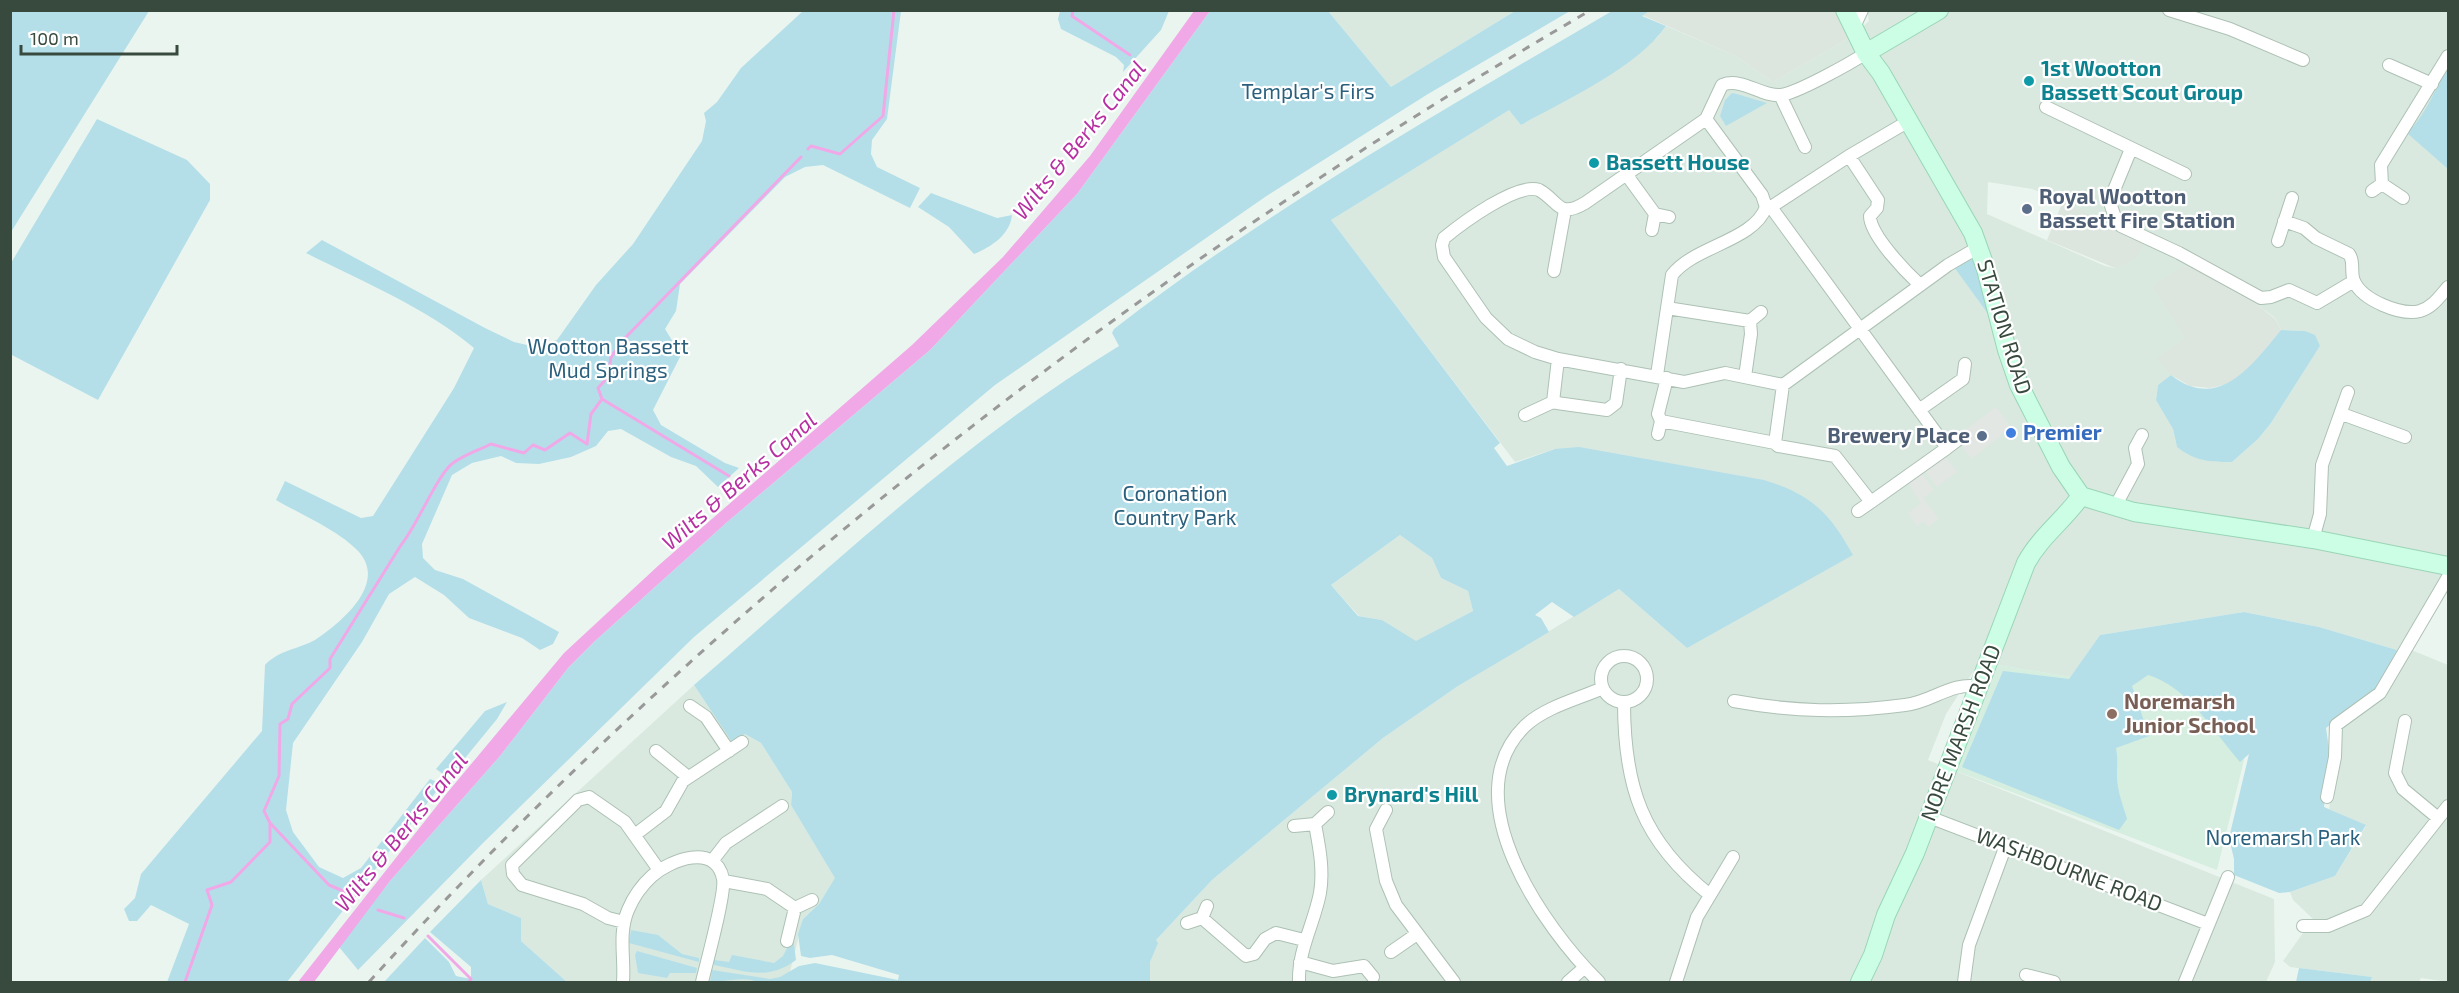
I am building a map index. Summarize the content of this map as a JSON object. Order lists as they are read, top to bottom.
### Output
{
  "streets": {
    "street": ["STATION ROAD", "NORE MARSH ROAD", "WASHBOURNE ROAD"]
  },
  "crossings": [
    ["STATION ROAD", "NORE MARSH ROAD"],
    ["NORE MARSH ROAD", "WASHBOURNE ROAD"]
  ],
  "water": ["Wilts & Berks Canal"],
  "parks": [
    "Templar's Firs",
    "Wootton Bassett Mud Springs",
    "Coronation Country Park",
    "Noremarsh Park"
  ],
  "places": [
    "1st Wootton Bassett Scout Group",
    "Bassett House",
    "Royal Wootton Bassett Fire Station",
    "Premier",
    "Brewery Place",
    "Noremarsh Junior School",
    "Brynard's Hill"
  ],
  "scale_bar": "100 m"
}
